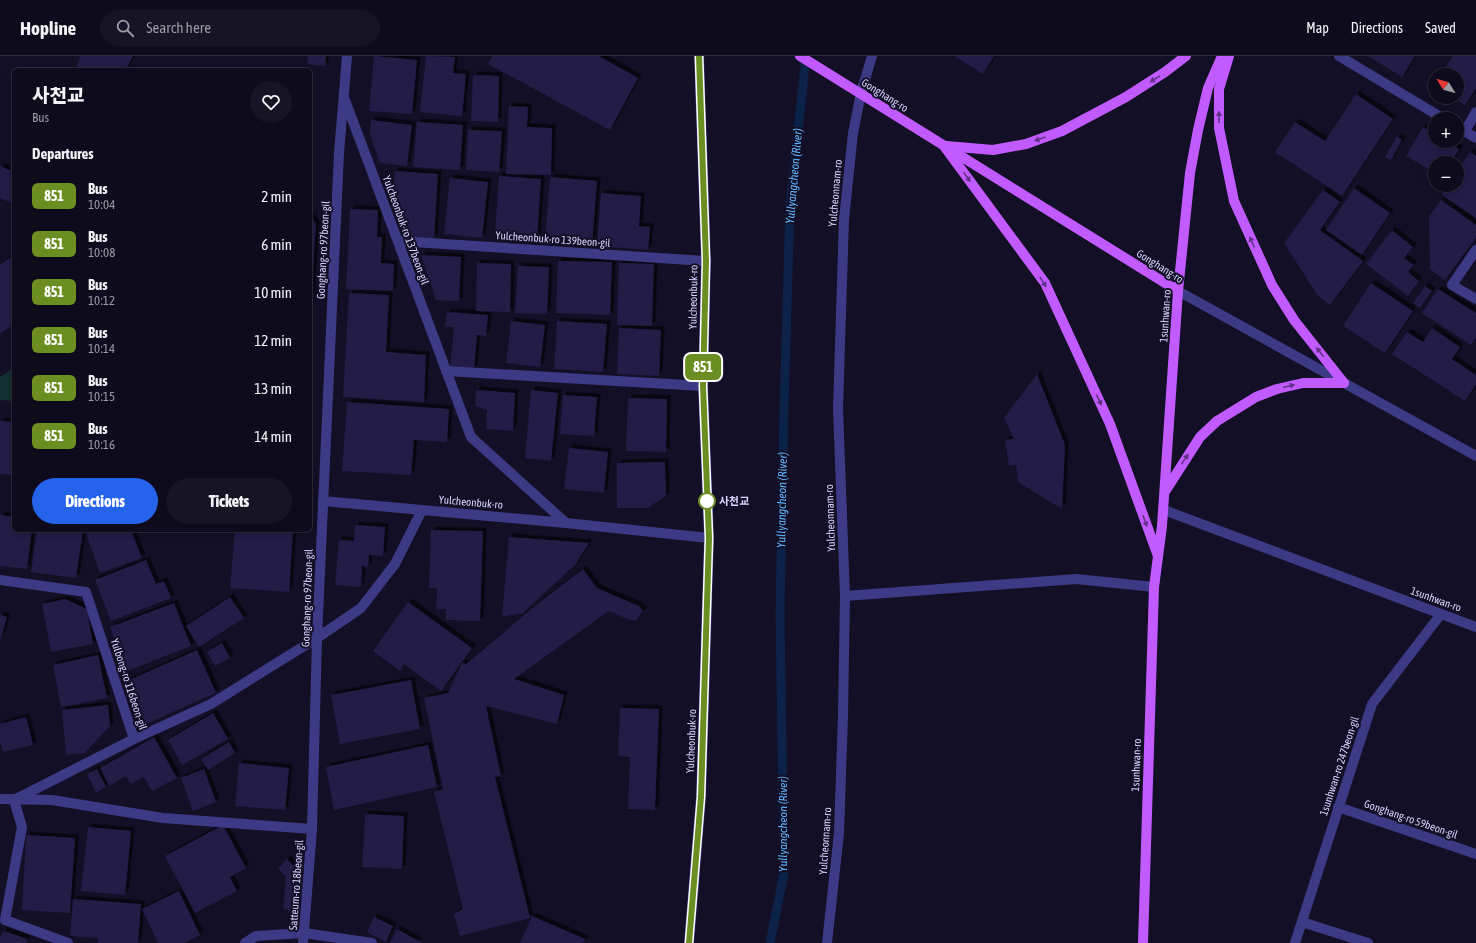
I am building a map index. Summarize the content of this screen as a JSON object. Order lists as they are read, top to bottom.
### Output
{
  "streets": {
    "main road": ["Gonghang-ro", "1sunhwan-ro"],
    "street": [
      "Yulcheonnam-ro",
      "Yulcheonbuk-ro 137beon-gil",
      "Yulcheonbuk-ro 139beon-gil",
      "Gonghang-ro 97beon-gil",
      "Yulcheonbuk-ro",
      "Yulbong-ro 116beon-gil",
      "1sunhwan-ro 247beon-gil",
      "Gonghang-ro 59beon-gil",
      "Satteum-ro 18beon-gil"
    ]
  },
  "crossings": [
    ["Gonghang-ro", "Yulcheonnam-ro"],
    ["Gonghang-ro", "1sunhwan-ro"],
    ["Yulcheonbuk-ro 137beon-gil", "Yulcheonbuk-ro 139beon-gil"],
    ["Yulcheonbuk-ro 137beon-gil", "Gonghang-ro 97beon-gil"],
    ["Yulcheonbuk-ro 137beon-gil", "Yulcheonbuk-ro"],
    ["Yulcheonbuk-ro 139beon-gil", "Yulcheonbuk-ro"],
    ["Gonghang-ro 97beon-gil", "Yulcheonbuk-ro"],
    ["Gonghang-ro 97beon-gil", "Satteum-ro 18beon-gil"],
    ["1sunhwan-ro", "1sunhwan-ro 247beon-gil"],
    ["1sunhwan-ro 247beon-gil", "Gonghang-ro 59beon-gil"]
  ],
  "water": ["Yullyangcheon (River)"],
  "places": ["사천교"],
  "lines": ["bus line 851"],
  "north": "top left",
  "page": {
    "header": "Hopline",
    "search": "Search here",
    "nav": ["Map", "Directions", "Saved"],
    "on_map": "851",
    "map_buttons": ["+", "−"],
    "heading": [
      ["사천교", "Bus"],
      "Departures"
    ],
    "list": [
      {
        "mark": "851",
        "name": "Bus",
        "note": "10:04",
        "value": "2 min"
      },
      {
        "mark": "851",
        "name": "Bus",
        "note": "10:08",
        "value": "6 min"
      },
      {
        "mark": "851",
        "name": "Bus",
        "note": "10:12",
        "value": "10 min"
      },
      {
        "mark": "851",
        "name": "Bus",
        "note": "10:14",
        "value": "12 min"
      },
      {
        "mark": "851",
        "name": "Bus",
        "note": "10:15",
        "value": "13 min"
      },
      {
        "mark": "851",
        "name": "Bus",
        "note": "10:16",
        "value": "14 min"
      }
    ],
    "buttons": ["Directions", "Tickets"]
  }
}
